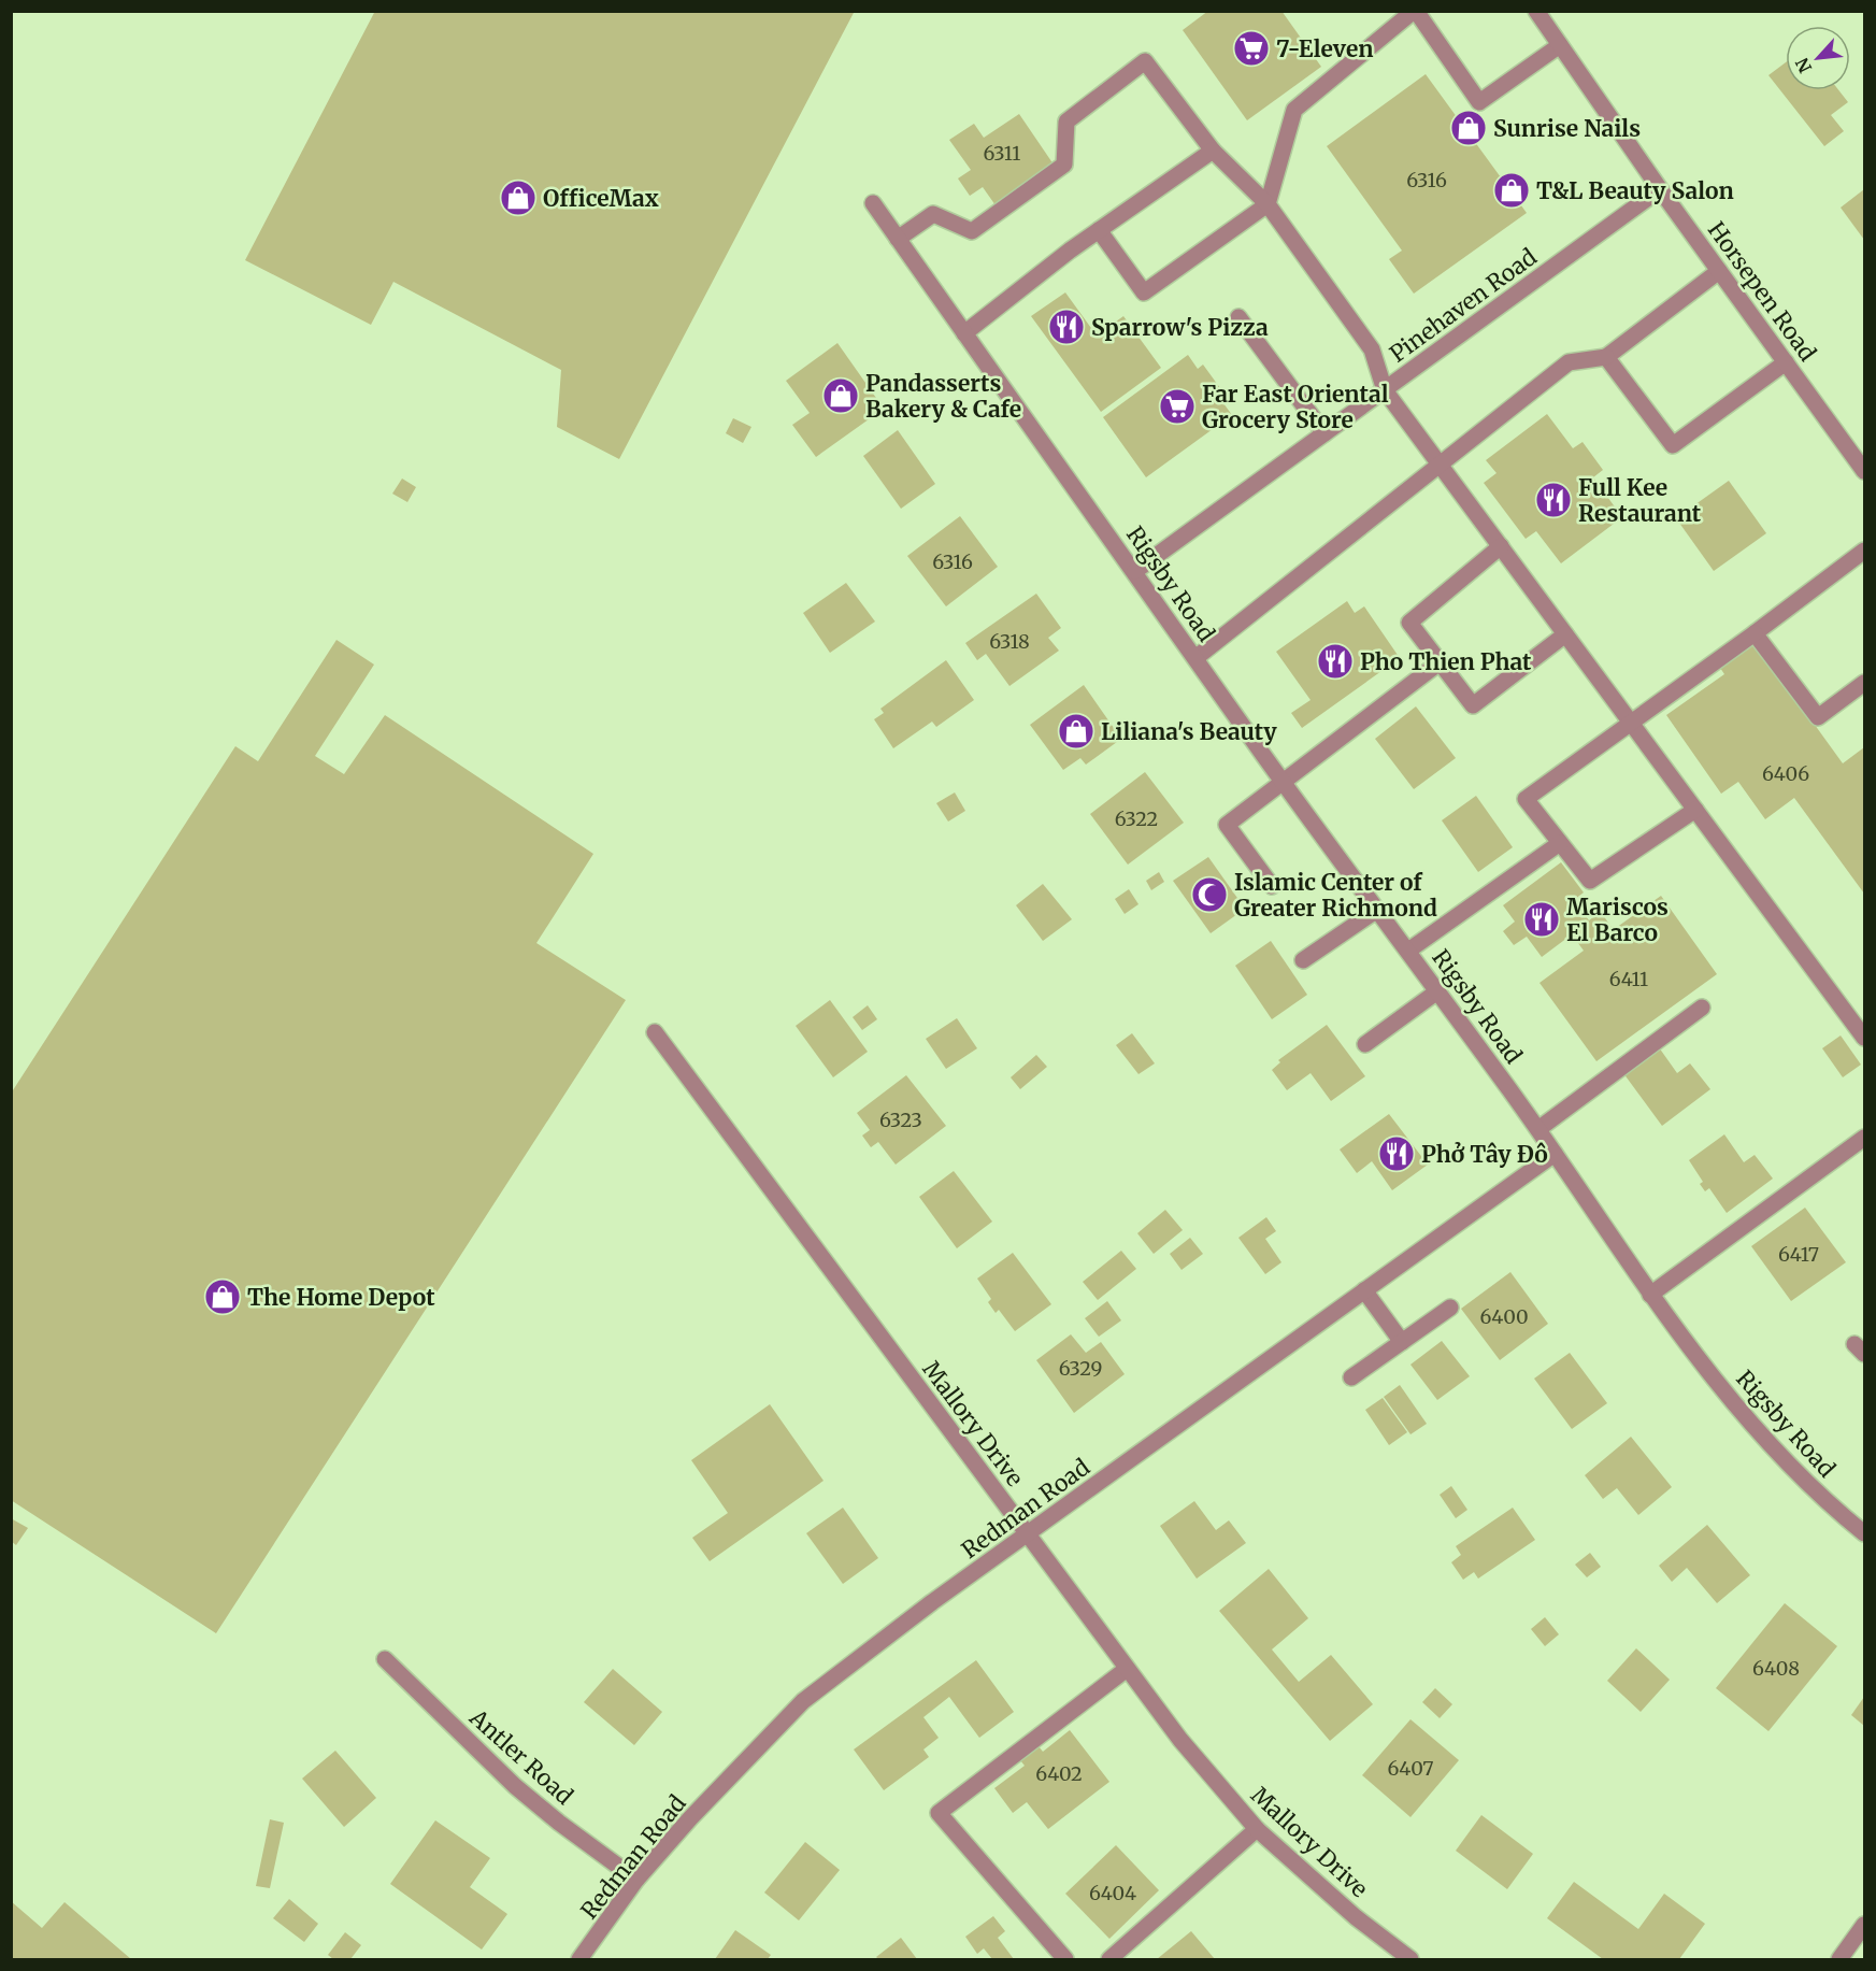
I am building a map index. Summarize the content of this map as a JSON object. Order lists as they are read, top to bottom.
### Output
{
  "streets": {
    "street": [
      "Horsepen Road",
      "Pinehaven Road",
      "Rigsby Road",
      "Mallory Drive",
      "Redman Road",
      "Antler Road"
    ]
  },
  "crossings": [
    ["Horsepen Road", "Pinehaven Road"],
    ["Pinehaven Road", "Rigsby Road"],
    ["Rigsby Road", "Redman Road"],
    ["Mallory Drive", "Redman Road"],
    ["Redman Road", "Antler Road"]
  ],
  "places": {
    "supermarket": ["7-Eleven", "Far East Oriental Grocery Store"],
    "shop": [
      "Sunrise Nails",
      "T&L Beauty Salon",
      "OfficeMax",
      "Pandasserts Bakery & Cafe",
      "Liliana's Beauty",
      "The Home Depot"
    ],
    "restaurant": [
      "Sparrow's Pizza",
      "Full Kee Restaurant",
      "Pho Thien Phat",
      "Mariscos El Barco",
      "Phở Tây Đô"
    ],
    "mosque": ["Islamic Center of Greater Richmond"]
  },
  "house_numbers": [
    "6311",
    "6316",
    "6316",
    "6318",
    "6406",
    "6322",
    "6411",
    "6323",
    "6417",
    "6400",
    "6329",
    "6408",
    "6407",
    "6402",
    "6404"
  ],
  "north": "bottom left"
}
